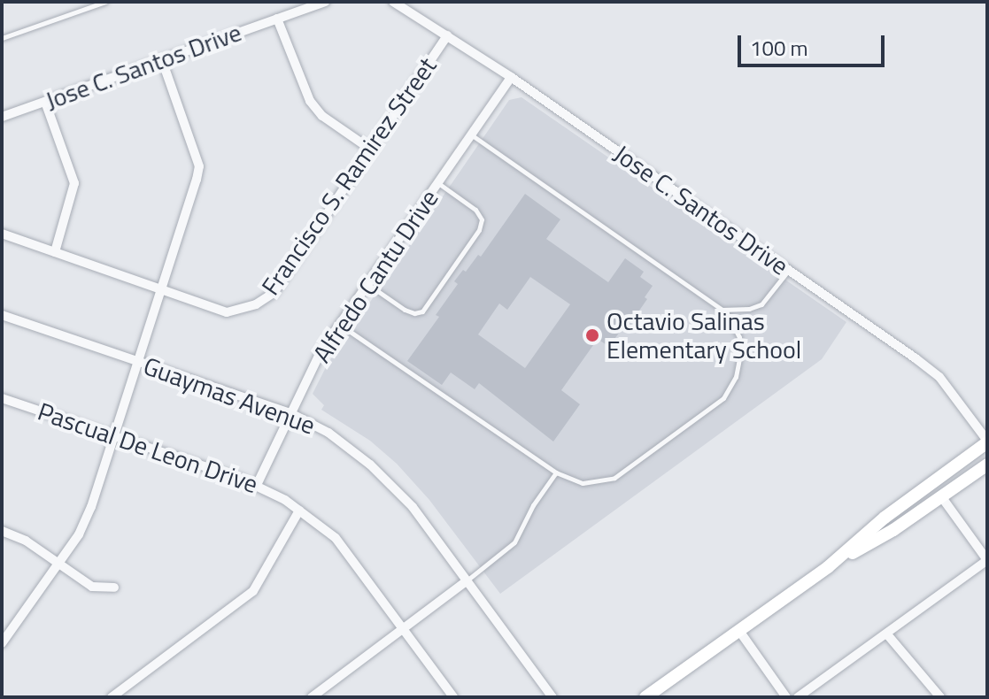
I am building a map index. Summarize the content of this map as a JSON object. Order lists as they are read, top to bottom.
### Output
{
  "streets": {
    "street": [
      "Jose C. Santos Drive",
      "Francisco S. Ramirez Street",
      "Alfredo Cantu Drive",
      "Guaymas Avenue",
      "Pascual De Leon Drive"
    ]
  },
  "crossings": [
    ["Jose C. Santos Drive", "Francisco S. Ramirez Street"],
    ["Jose C. Santos Drive", "Alfredo Cantu Drive"],
    ["Alfredo Cantu Drive", "Guaymas Avenue"],
    ["Alfredo Cantu Drive", "Pascual De Leon Drive"]
  ],
  "places": ["Octavio Salinas Elementary School"],
  "scale_bar": "100 m"
}
